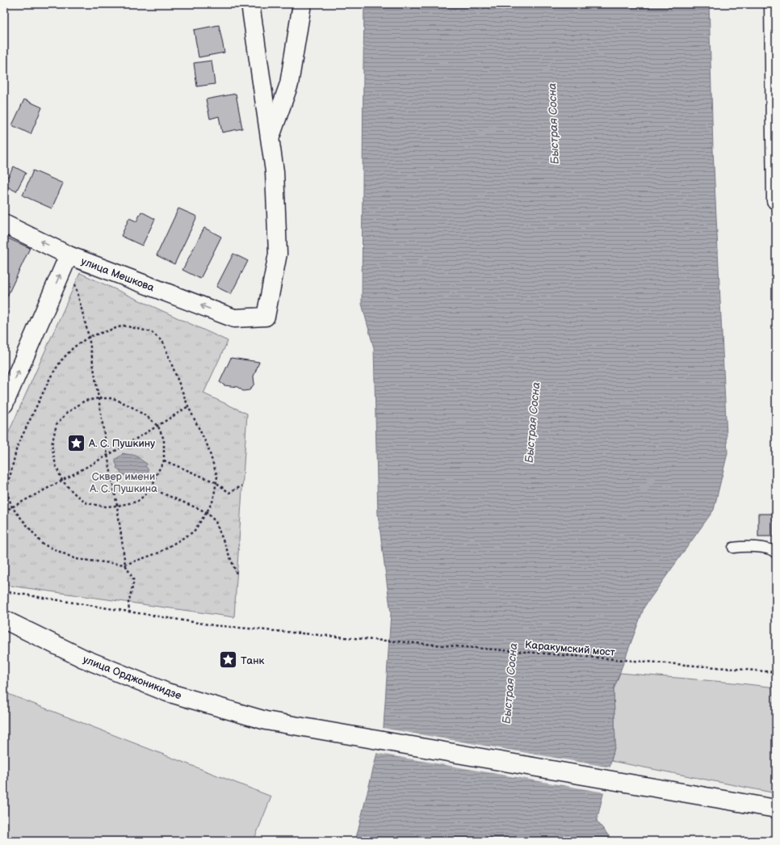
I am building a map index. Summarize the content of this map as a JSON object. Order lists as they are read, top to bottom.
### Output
{
  "streets": {
    "street": ["улица Мешкова", "улица Орджоникидзе"],
    "path": ["Каракумский мост"]
  },
  "water": ["Быстрая Сосна"],
  "parks": ["Сквер имени А. С. Пушкина"],
  "places": {
    "place": ["А. С. Пушкину", "Танк"]
  }
}
